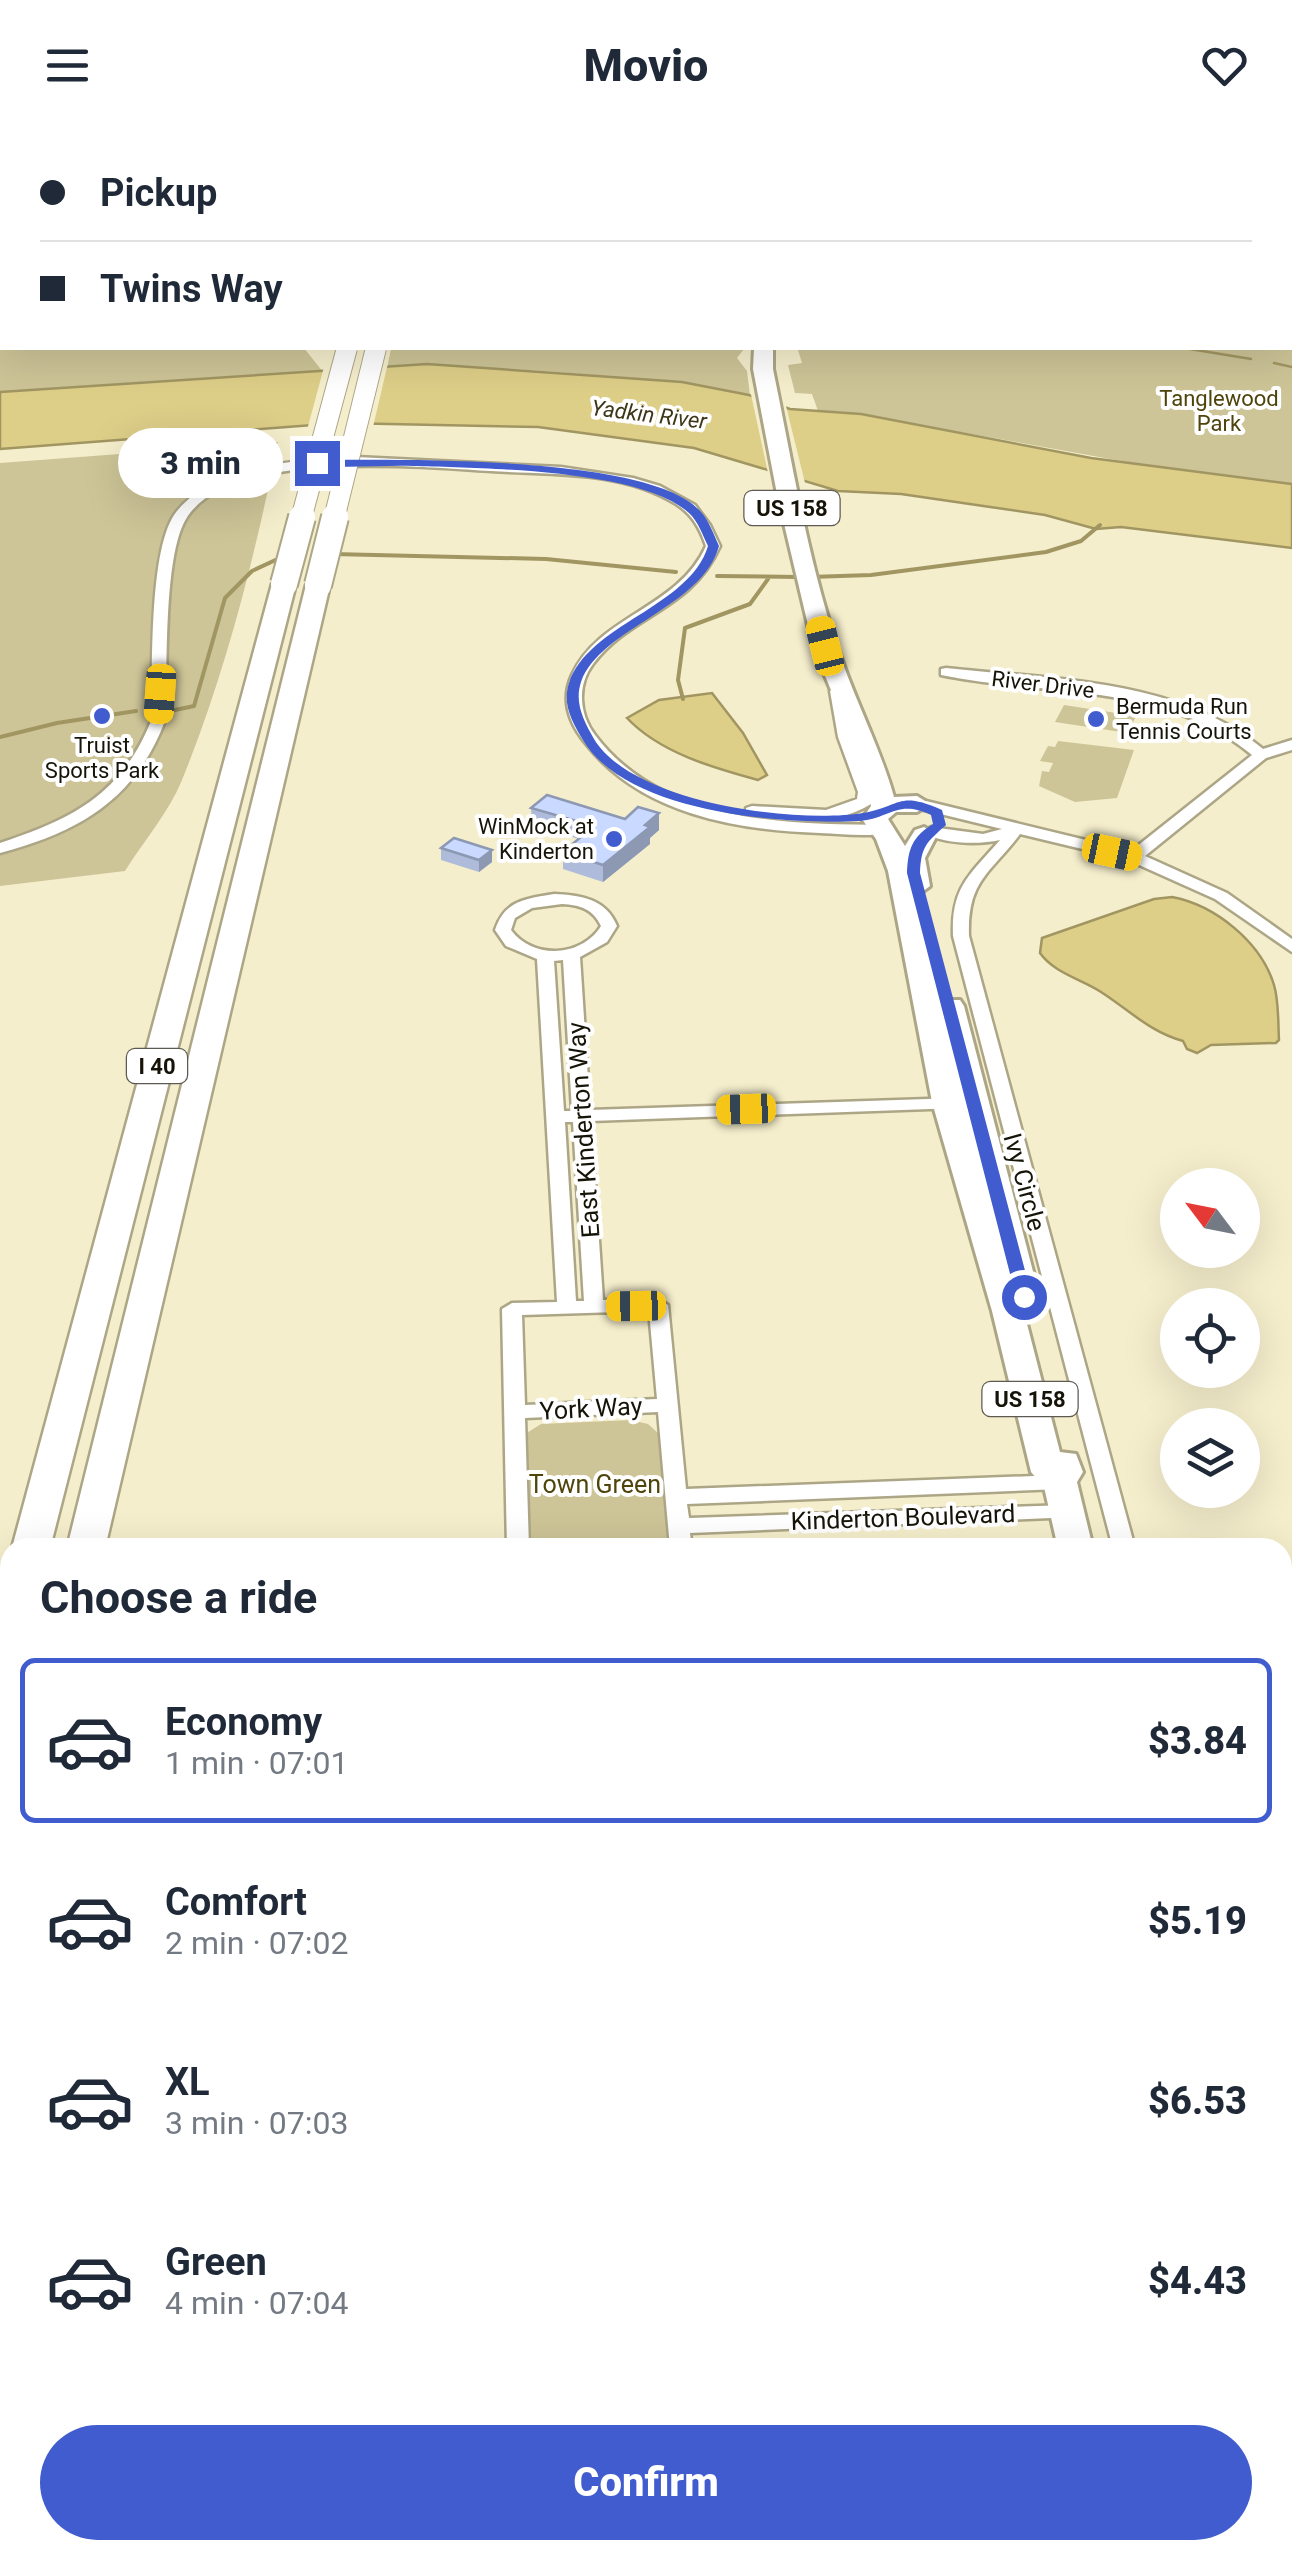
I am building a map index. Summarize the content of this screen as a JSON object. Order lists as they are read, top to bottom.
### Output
{
  "streets": {
    "highway": ["I 40"],
    "main road": ["US 158"],
    "street": [
      "River Drive",
      "East Kinderton Way",
      "Ivy Circle",
      "York Way",
      "Kinderton Boulevard"
    ]
  },
  "crossings": [
    ["US 158", "Kinderton Boulevard"]
  ],
  "water": ["Yadkin River"],
  "parks": ["Tanglewood Park", "Town Green"],
  "places": ["Truist Sports Park", "Bermuda Run Tennis Courts", "WinMock at Kinderton"],
  "north": "top left",
  "page": {
    "header": "Movio",
    "banner": ["Pickup", "Twins Way"],
    "bubble": "3 min",
    "heading": "Choose a ride",
    "list": [
      {
        "name": "Economy",
        "note": "1 min · 07:01",
        "value": "$3.84"
      },
      {
        "name": "Comfort",
        "note": "2 min · 07:02",
        "value": "$5.19"
      },
      {
        "name": "XL",
        "note": "3 min · 07:03",
        "value": "$6.53"
      },
      {
        "name": "Green",
        "note": "4 min · 07:04",
        "value": "$4.43"
      }
    ],
    "buttons": "Confirm"
  }
}
